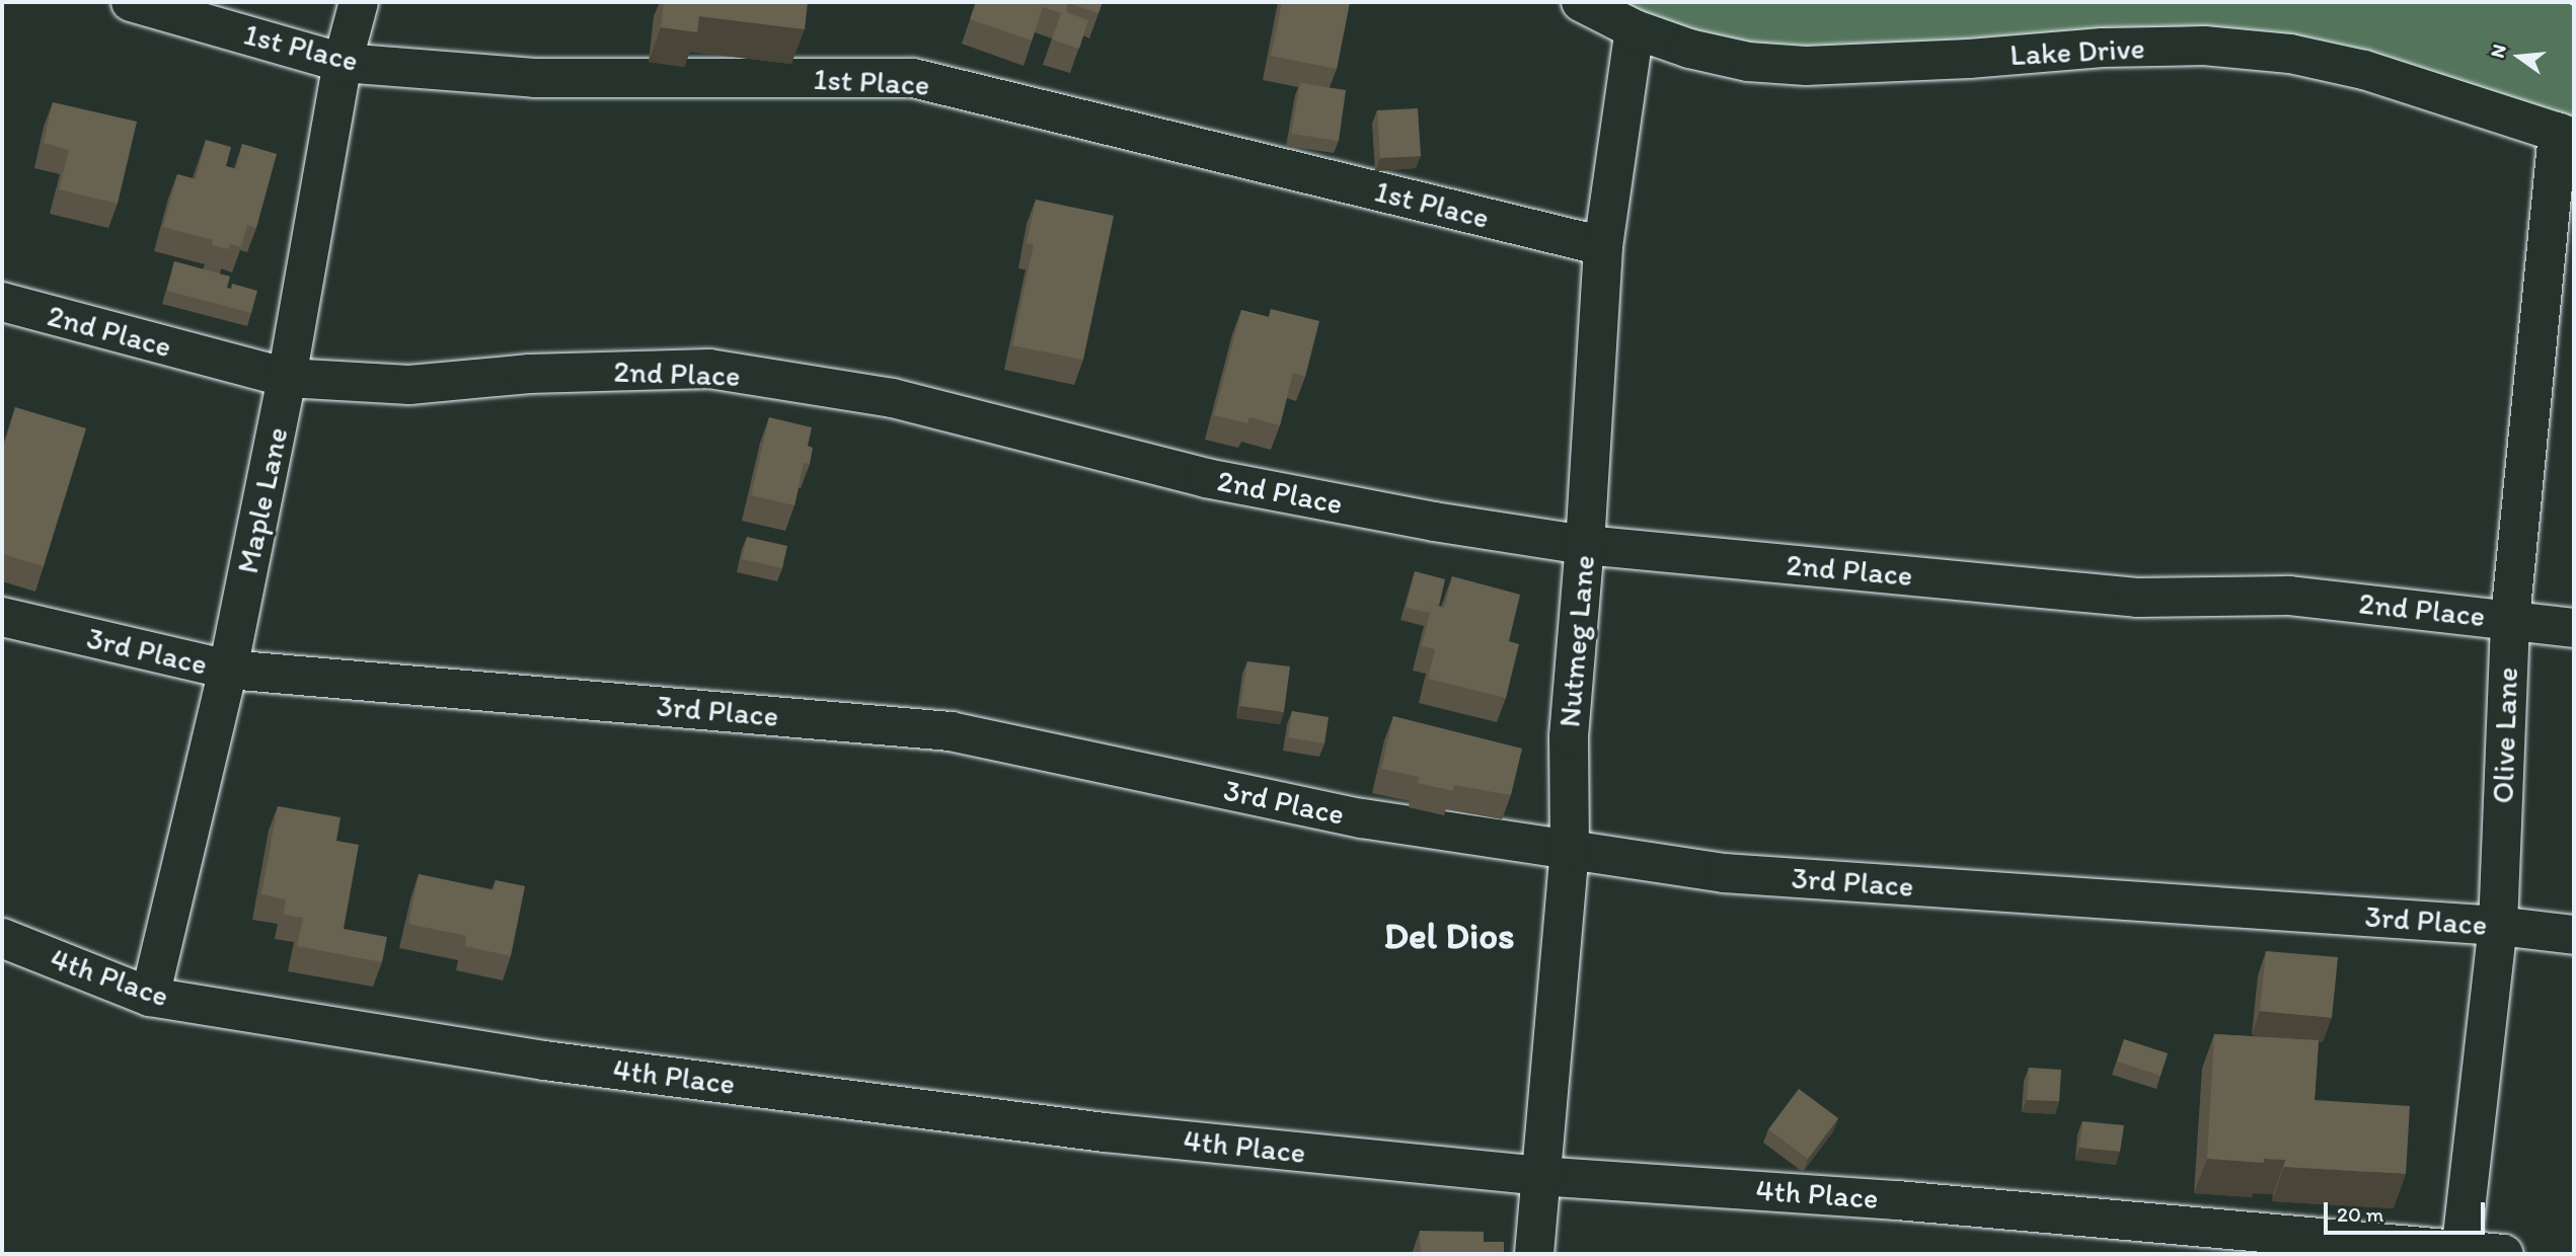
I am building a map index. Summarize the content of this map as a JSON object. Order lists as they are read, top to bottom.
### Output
{
  "streets": {
    "street": [
      "1st Place",
      "Lake Drive",
      "2nd Place",
      "Maple Lane",
      "Nutmeg Lane",
      "3rd Place",
      "Olive Lane",
      "4th Place"
    ]
  },
  "crossings": [
    ["1st Place", "Maple Lane"],
    ["1st Place", "Nutmeg Lane"],
    ["Lake Drive", "Nutmeg Lane"],
    ["Lake Drive", "Olive Lane"],
    ["2nd Place", "Maple Lane"],
    ["2nd Place", "Nutmeg Lane"],
    ["2nd Place", "Olive Lane"],
    ["Maple Lane", "3rd Place"],
    ["Maple Lane", "4th Place"],
    ["Nutmeg Lane", "3rd Place"],
    ["Nutmeg Lane", "4th Place"],
    ["3rd Place", "Olive Lane"],
    ["Olive Lane", "4th Place"]
  ],
  "districts": ["Del Dios"],
  "scale_bar": "20 m",
  "north": "left"
}
